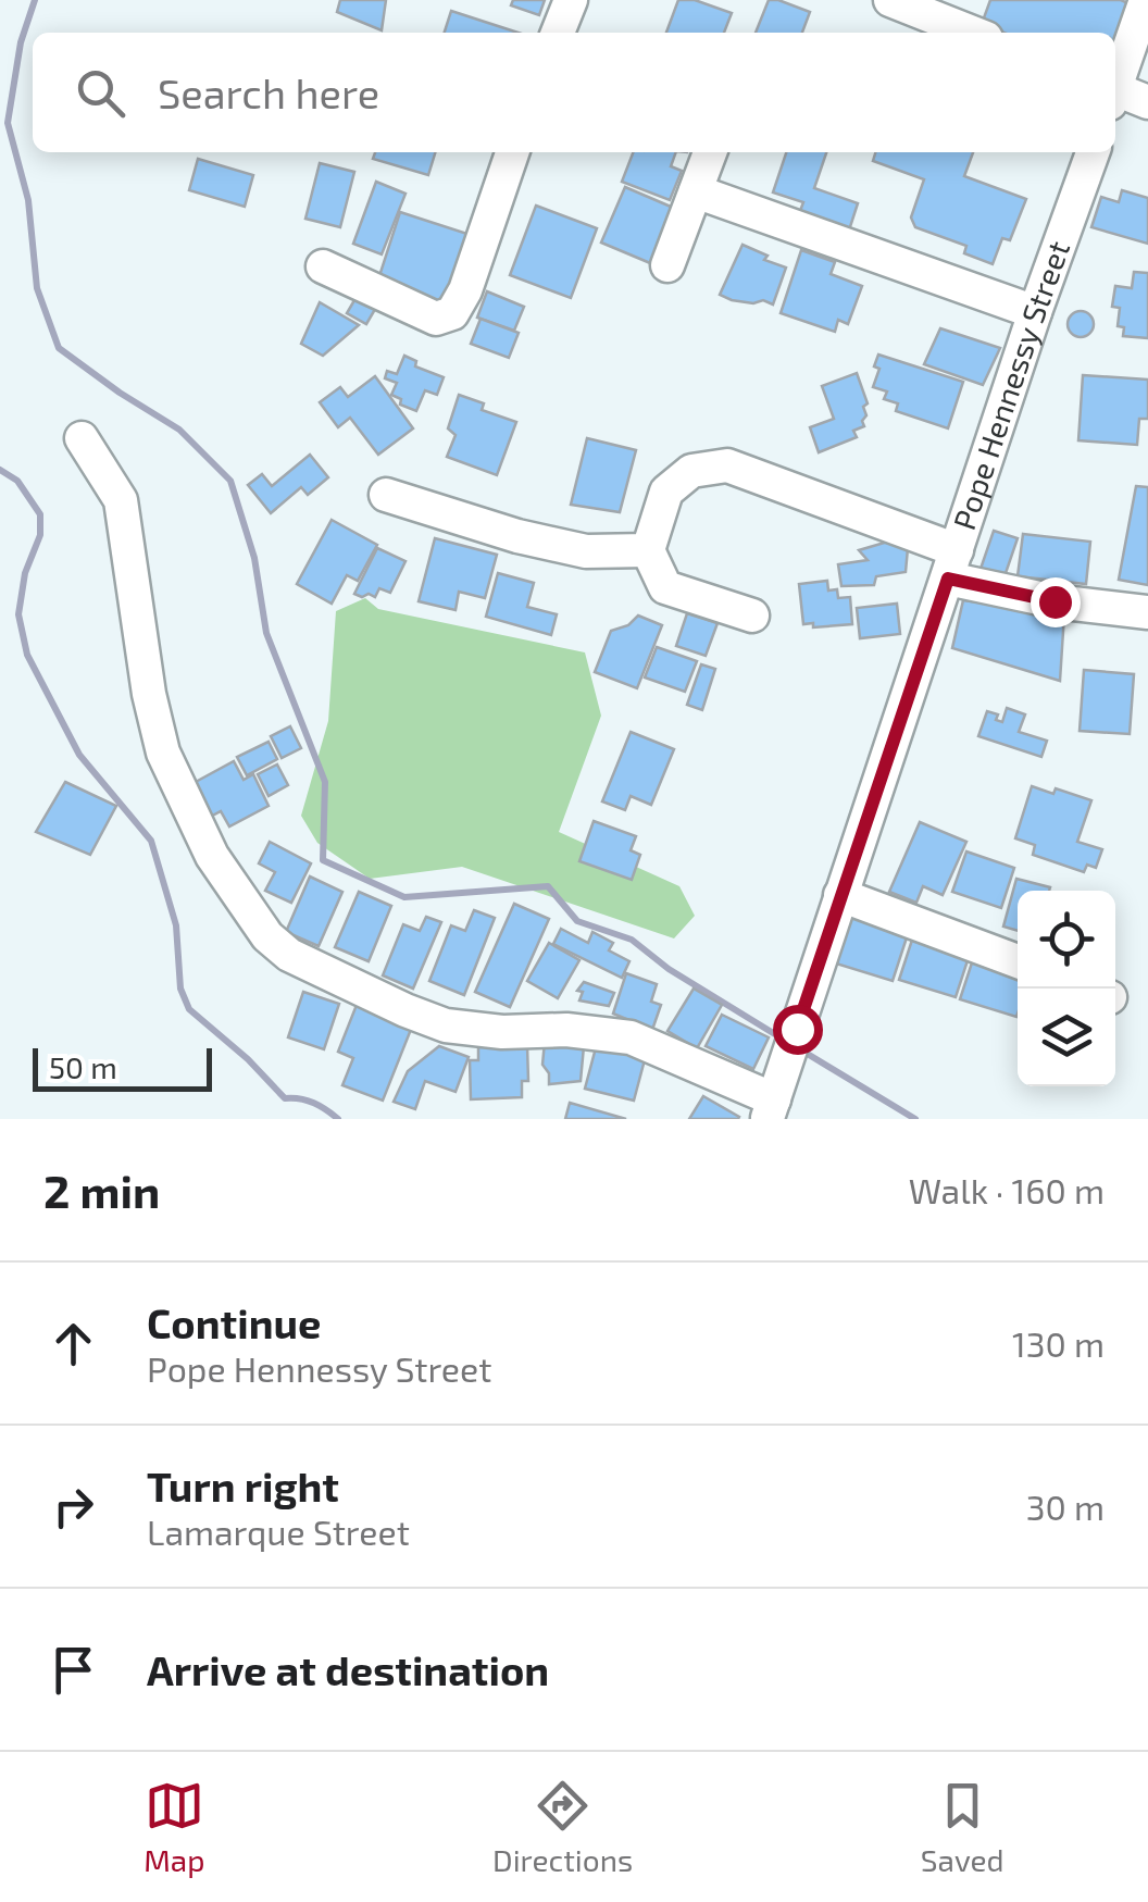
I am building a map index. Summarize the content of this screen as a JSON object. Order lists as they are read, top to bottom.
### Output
{
  "streets": {
    "street": ["Pope Hennessy Street"]
  },
  "scale_bar": "50 m",
  "page": {
    "search": "Search here",
    "scale": "50 m",
    "heading": ["2 min", "Walk · 160 m"],
    "list": [
      ["Continue", "Pope Hennessy Street", "130 m"],
      ["Turn right", "Lamarque Street", "30 m"],
      "Arrive at destination"
    ],
    "nav": ["Map", "Directions", "Saved"]
  }
}
